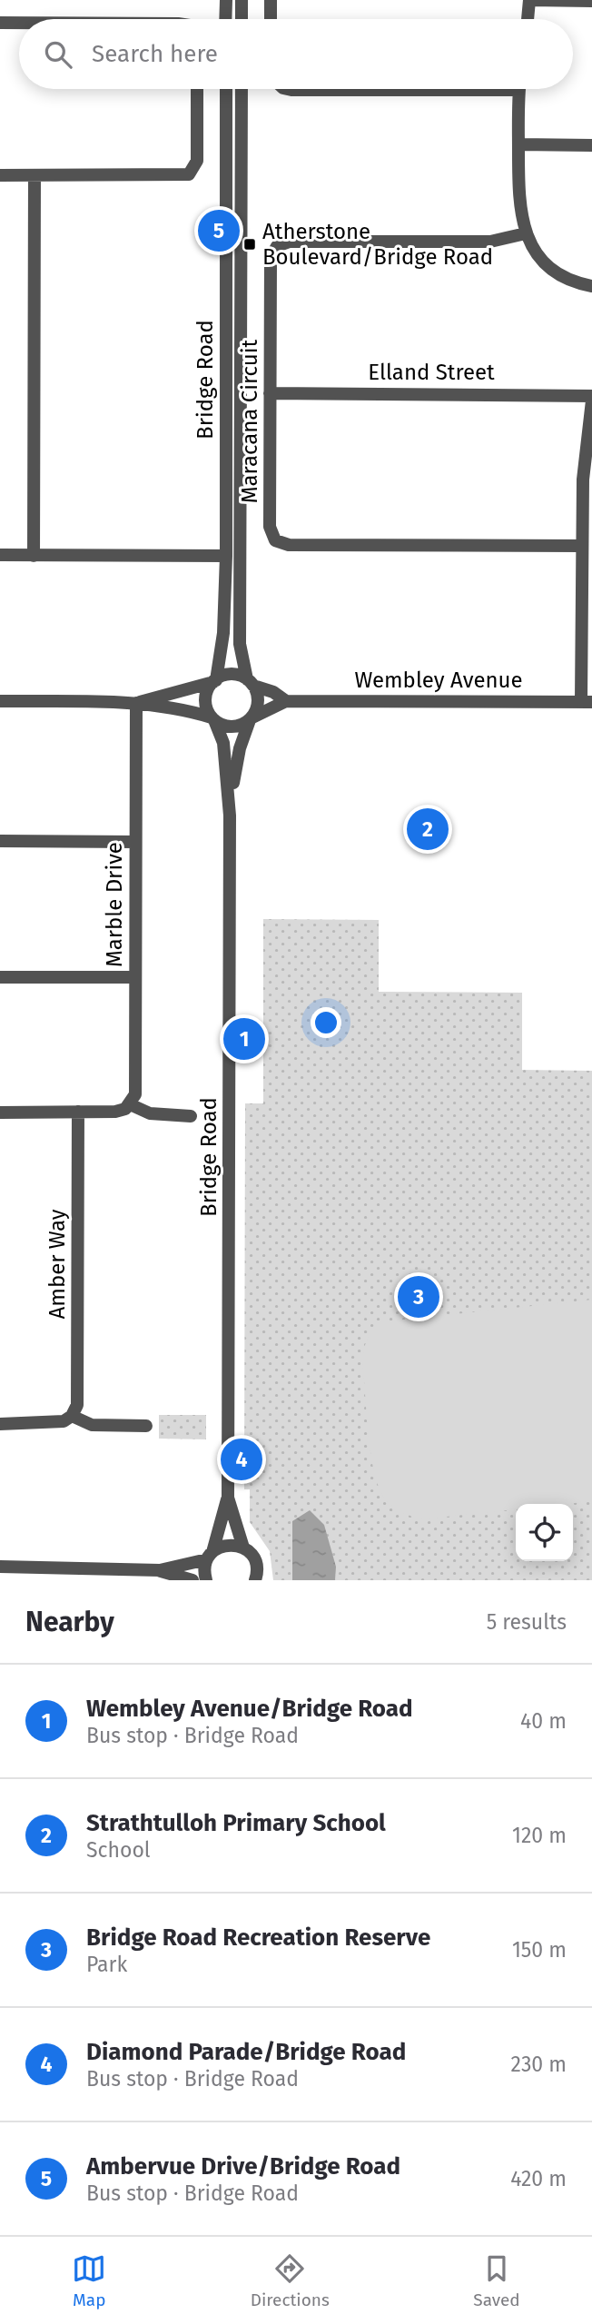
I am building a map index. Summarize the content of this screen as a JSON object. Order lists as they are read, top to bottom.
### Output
{
  "streets": {
    "street": [
      "Elland Street",
      "Bridge Road",
      "Maracana Circuit",
      "Wembley Avenue",
      "Marble Drive",
      "Amber Way"
    ]
  },
  "crossings": [
    ["Elland Street", "Maracana Circuit"],
    ["Bridge Road", "Wembley Avenue"]
  ],
  "places": {
    "transit": ["Atherstone Boulevard/Bridge Road"]
  },
  "page": {
    "search": "Search here",
    "pins": [
      "5",
      "2",
      "1",
      "3",
      "4"
    ],
    "heading": ["Nearby", "5 results"],
    "list": [
      {
        "mark": "1",
        "name": "Wembley Avenue/Bridge Road",
        "note": "Bus stop · Bridge Road",
        "value": "40 m"
      },
      {
        "mark": "2",
        "name": "Strathtulloh Primary School",
        "note": "School",
        "value": "120 m"
      },
      {
        "mark": "3",
        "name": "Bridge Road Recreation Reserve",
        "note": "Park",
        "value": "150 m"
      },
      {
        "mark": "4",
        "name": "Diamond Parade/Bridge Road",
        "note": "Bus stop · Bridge Road",
        "value": "230 m"
      },
      {
        "mark": "5",
        "name": "Ambervue Drive/Bridge Road",
        "note": "Bus stop · Bridge Road",
        "value": "420 m"
      }
    ],
    "nav": ["Map", "Directions", "Saved"]
  }
}
